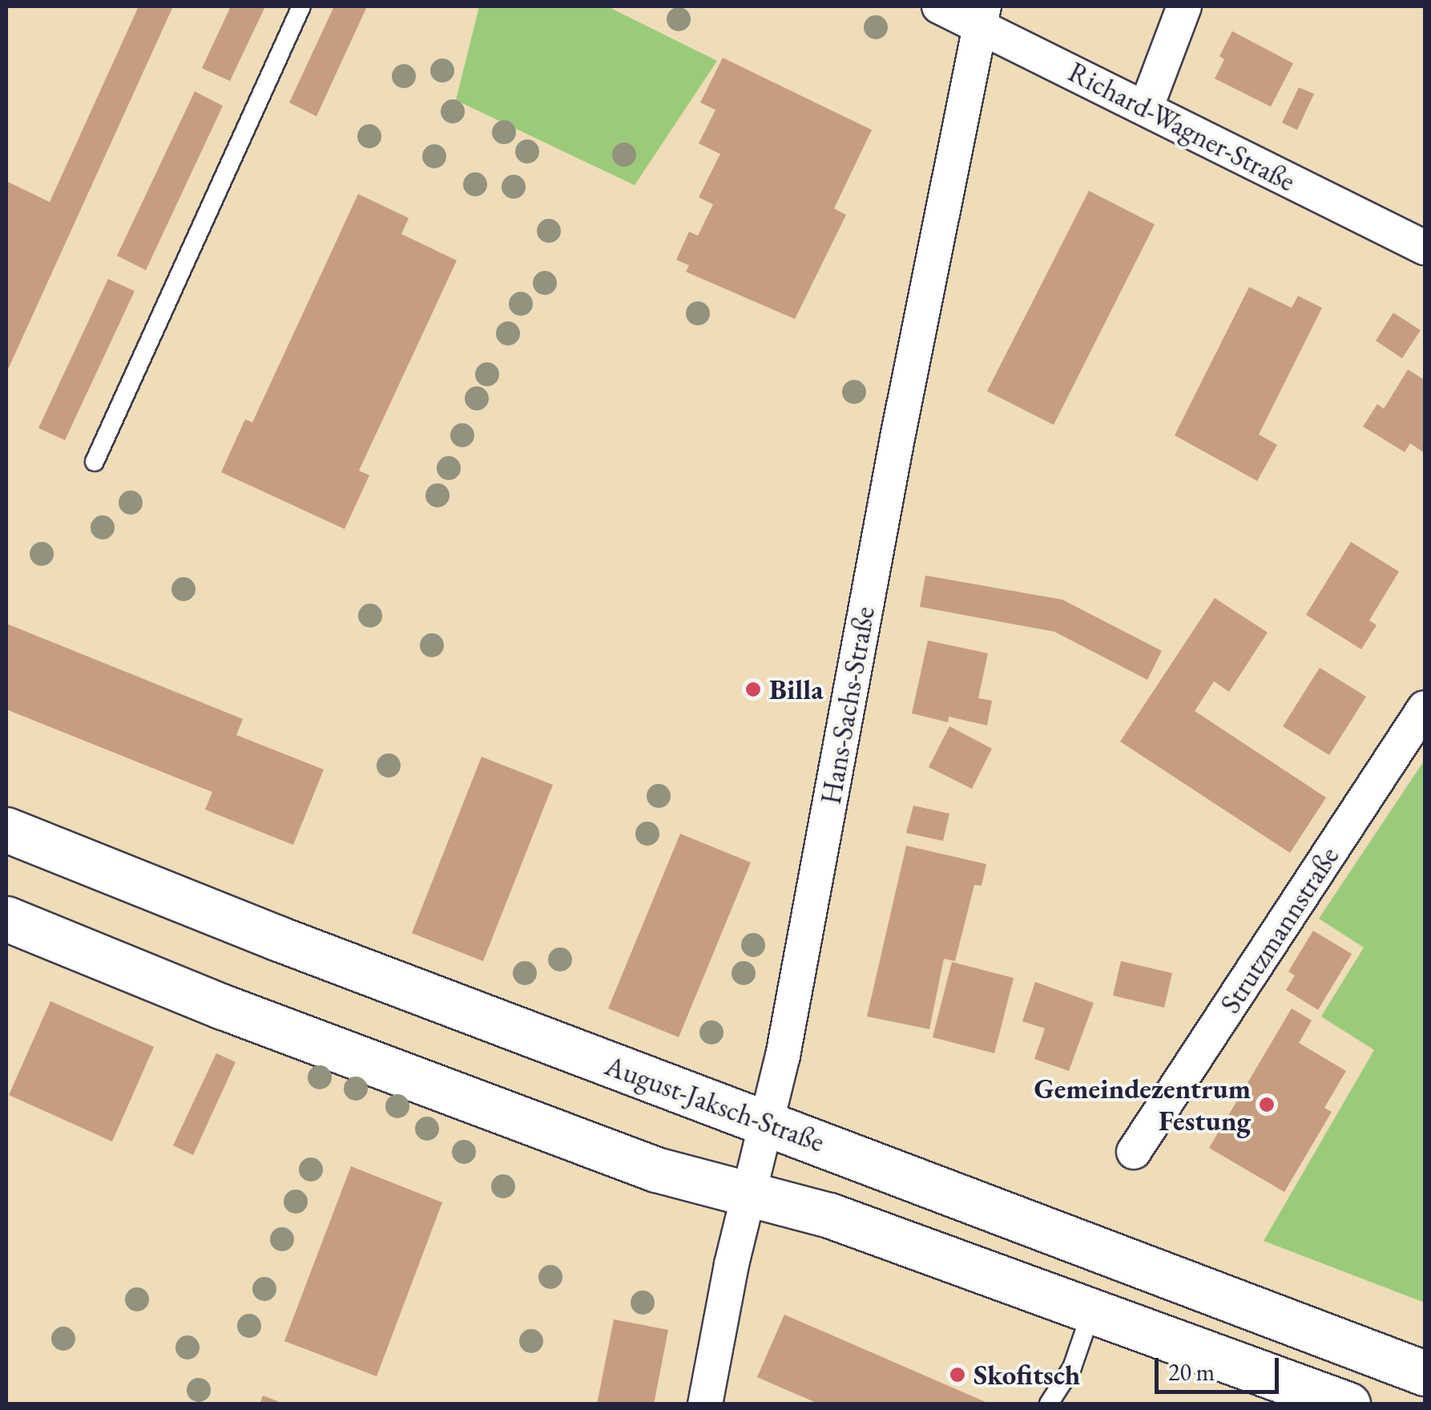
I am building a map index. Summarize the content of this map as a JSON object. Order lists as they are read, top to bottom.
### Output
{
  "streets": {
    "main road": ["August-Jaksch-Straße"],
    "street": ["Richard-Wagner-Straße", "Hans-Sachs-Straße", "Strutzmannstraße"]
  },
  "crossings": [
    ["Richard-Wagner-Straße", "Hans-Sachs-Straße"],
    ["Hans-Sachs-Straße", "August-Jaksch-Straße"]
  ],
  "places": ["Billa", "Gemeindezentrum Festung", "Skofitsch"],
  "scale_bar": "20 m"
}
